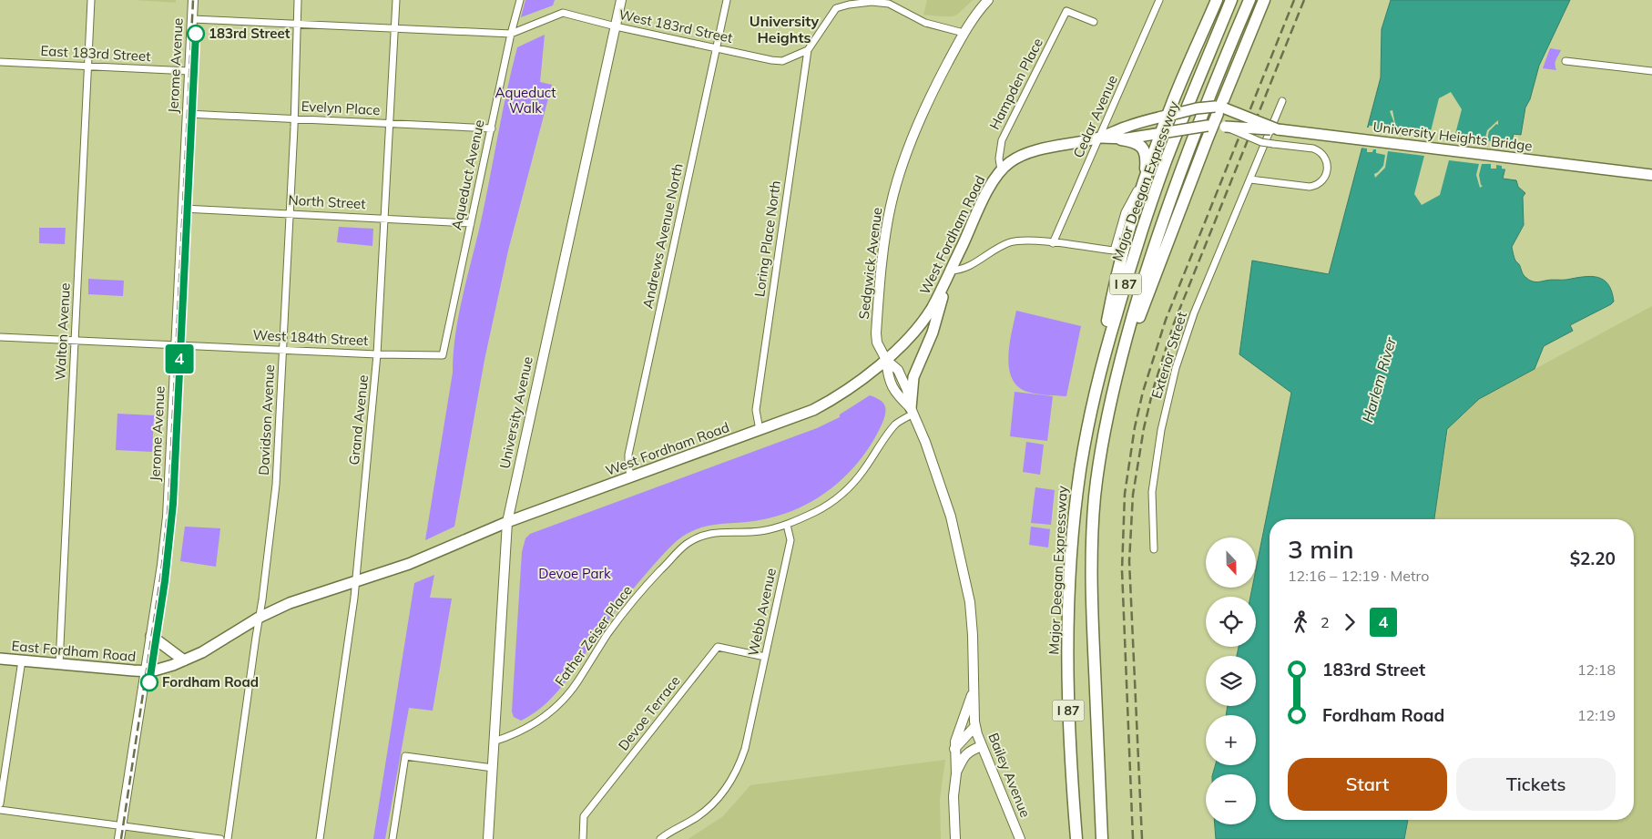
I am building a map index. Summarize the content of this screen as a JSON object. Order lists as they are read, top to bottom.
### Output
{
  "streets": {
    "highway": ["Major Deegan Expressway", "I 87"],
    "main road": [
      "Jerome Avenue",
      "University Heights Bridge",
      "West Fordham Road",
      "Sedgwick Avenue",
      "University Avenue",
      "East Fordham Road",
      "Bailey Avenue"
    ],
    "street": [
      "West 183rd Street",
      "East 183rd Street",
      "Hampden Place",
      "Evelyn Place",
      "Cedar Avenue",
      "Aqueduct Avenue",
      "North Street",
      "Andrews Avenue North",
      "Loring Place North",
      "Walton Avenue",
      "West 184th Street",
      "Exterior Street",
      "Davidson Avenue",
      "Grand Avenue",
      "Webb Avenue",
      "Father Zeiser Place",
      "Devoe Terrace"
    ]
  },
  "crossings": [
    ["West 183rd Street", "Jerome Avenue"],
    ["West 183rd Street", "Aqueduct Avenue"],
    ["West 183rd Street", "Andrews Avenue North"],
    ["West 183rd Street", "Loring Place North"],
    ["West 183rd Street", "University Avenue"],
    ["West 183rd Street", "Davidson Avenue"],
    ["West 183rd Street", "Grand Avenue"],
    ["East 183rd Street", "Jerome Avenue"],
    ["East 183rd Street", "Walton Avenue"],
    ["Jerome Avenue", "Evelyn Place"],
    ["Jerome Avenue", "North Street"],
    ["Jerome Avenue", "West Fordham Road"],
    ["Jerome Avenue", "West 184th Street"],
    ["Jerome Avenue", "East Fordham Road"],
    ["Hampden Place", "West Fordham Road"],
    ["Evelyn Place", "Aqueduct Avenue"],
    ["Evelyn Place", "Davidson Avenue"],
    ["Evelyn Place", "Grand Avenue"],
    ["Cedar Avenue", "Major Deegan Expressway"],
    ["Cedar Avenue", "West Fordham Road"],
    ["University Heights Bridge", "West Fordham Road"],
    ["Aqueduct Avenue", "North Street"],
    ["Aqueduct Avenue", "West 184th Street"],
    ["North Street", "Davidson Avenue"],
    ["North Street", "Grand Avenue"],
    ["West Fordham Road", "Andrews Avenue North"],
    ["West Fordham Road", "Loring Place North"],
    ["West Fordham Road", "Sedgwick Avenue"],
    ["West Fordham Road", "University Avenue"],
    ["West Fordham Road", "Davidson Avenue"],
    ["West Fordham Road", "Grand Avenue"],
    ["West Fordham Road", "East Fordham Road"],
    ["Sedgwick Avenue", "Bailey Avenue"],
    ["Walton Avenue", "West 184th Street"],
    ["Walton Avenue", "East Fordham Road"],
    ["West 184th Street", "Davidson Avenue"],
    ["West 184th Street", "Grand Avenue"],
    ["University Avenue", "Father Zeiser Place"],
    ["Webb Avenue", "Father Zeiser Place"],
    ["Webb Avenue", "Devoe Terrace"]
  ],
  "districts": ["University Heights"],
  "water": ["Harlem River"],
  "parks": ["Aqueduct Walk", "Devoe Park"],
  "places": ["183rd Street", "Fordham Road"],
  "lines": ["metro line 4"],
  "north": "bottom",
  "page": {
    "on_map": "4",
    "heading": ["3 min", "12:16 – 12:19 · Metro", "$2.20"],
    "map_buttons": ["+", "−"],
    "legs": ["2", "4"],
    "list": [
      {
        "name": "183rd Street",
        "value": "12:18"
      },
      {
        "name": "Fordham Road",
        "value": "12:19"
      }
    ],
    "buttons": ["Start", "Tickets"]
  }
}
